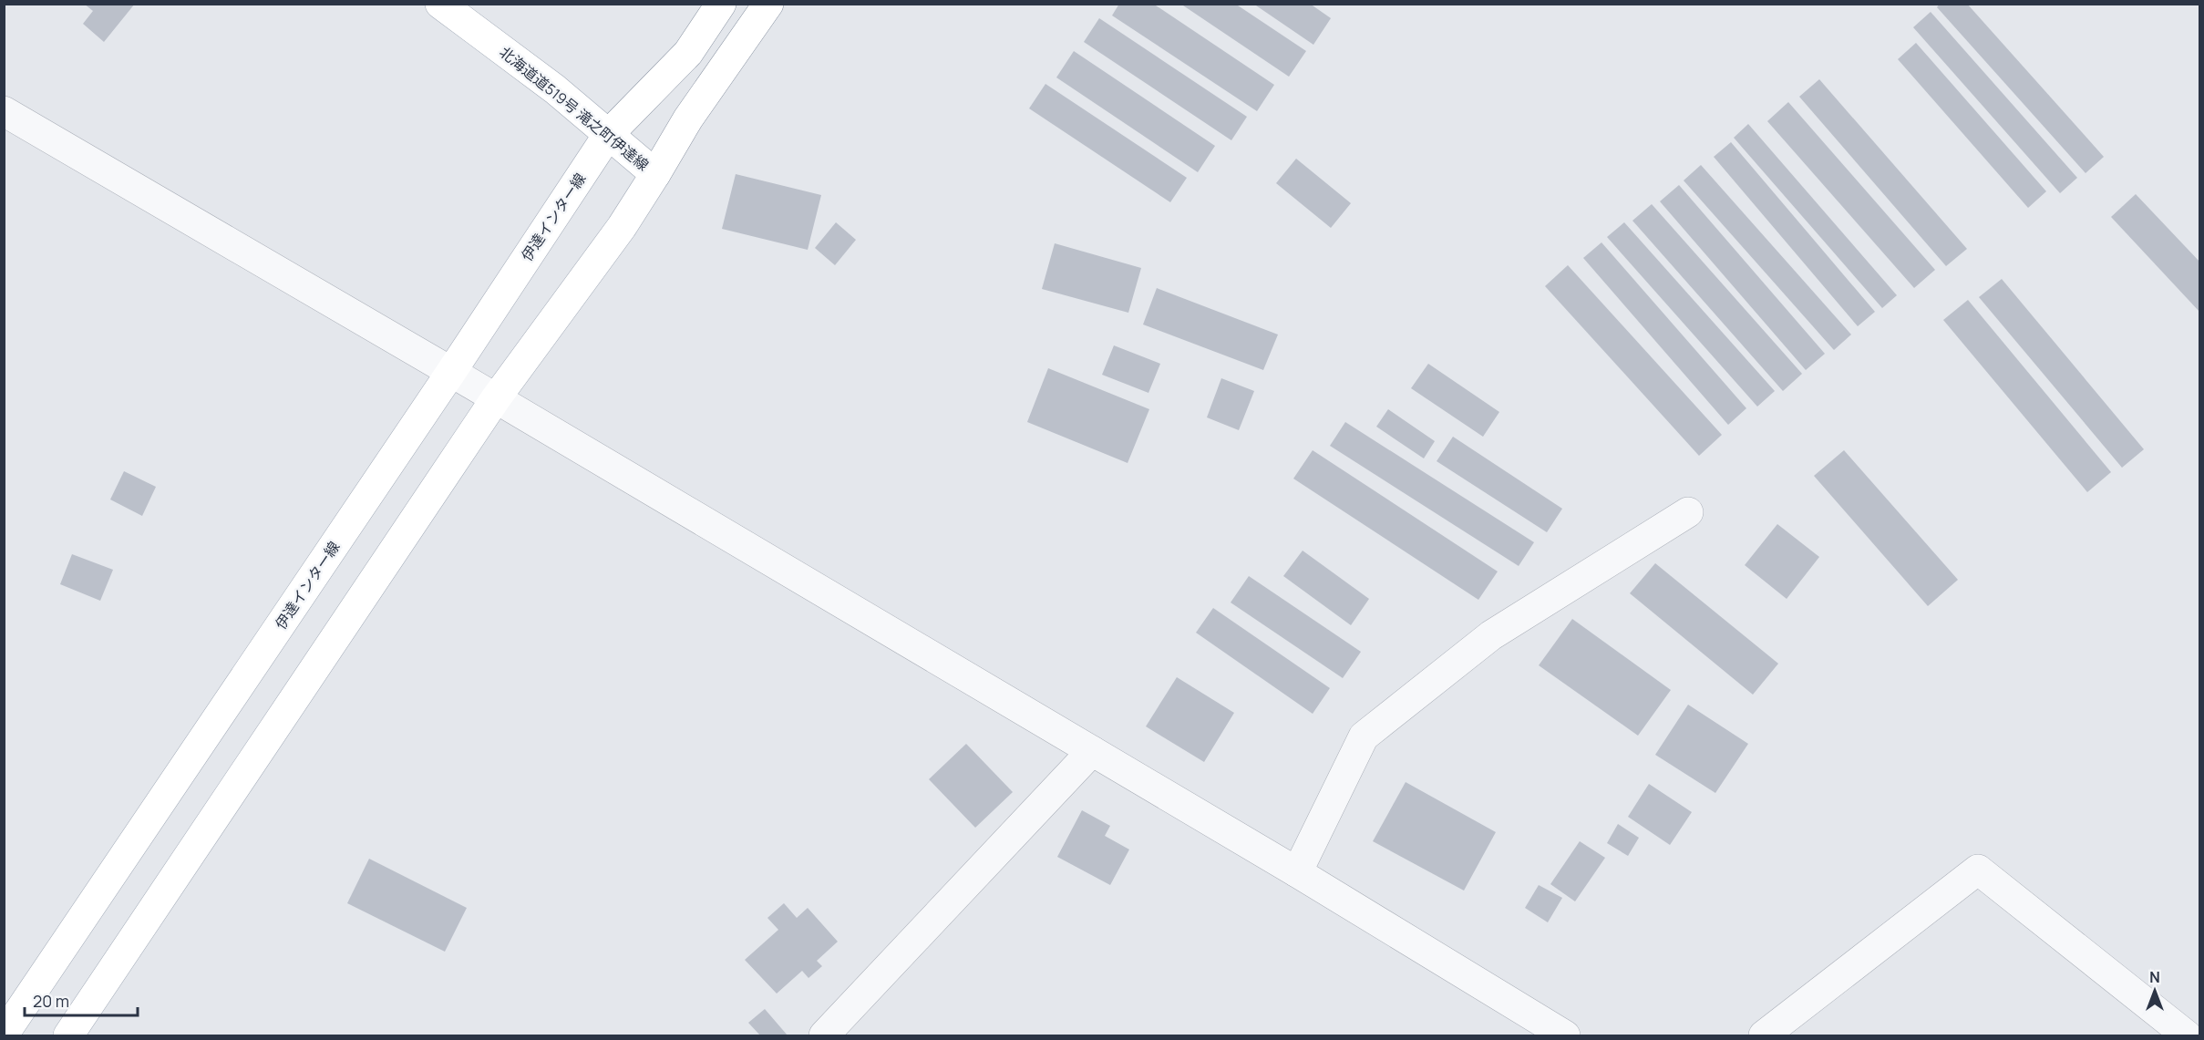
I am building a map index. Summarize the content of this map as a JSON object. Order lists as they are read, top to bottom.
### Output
{
  "streets": {
    "main road": ["北海道道519号 滝之町伊達線", "伊達インター線"]
  },
  "crossings": [
    ["北海道道519号 滝之町伊達線", "伊達インター線"]
  ],
  "scale_bar": "20 m",
  "north": "top"
}
